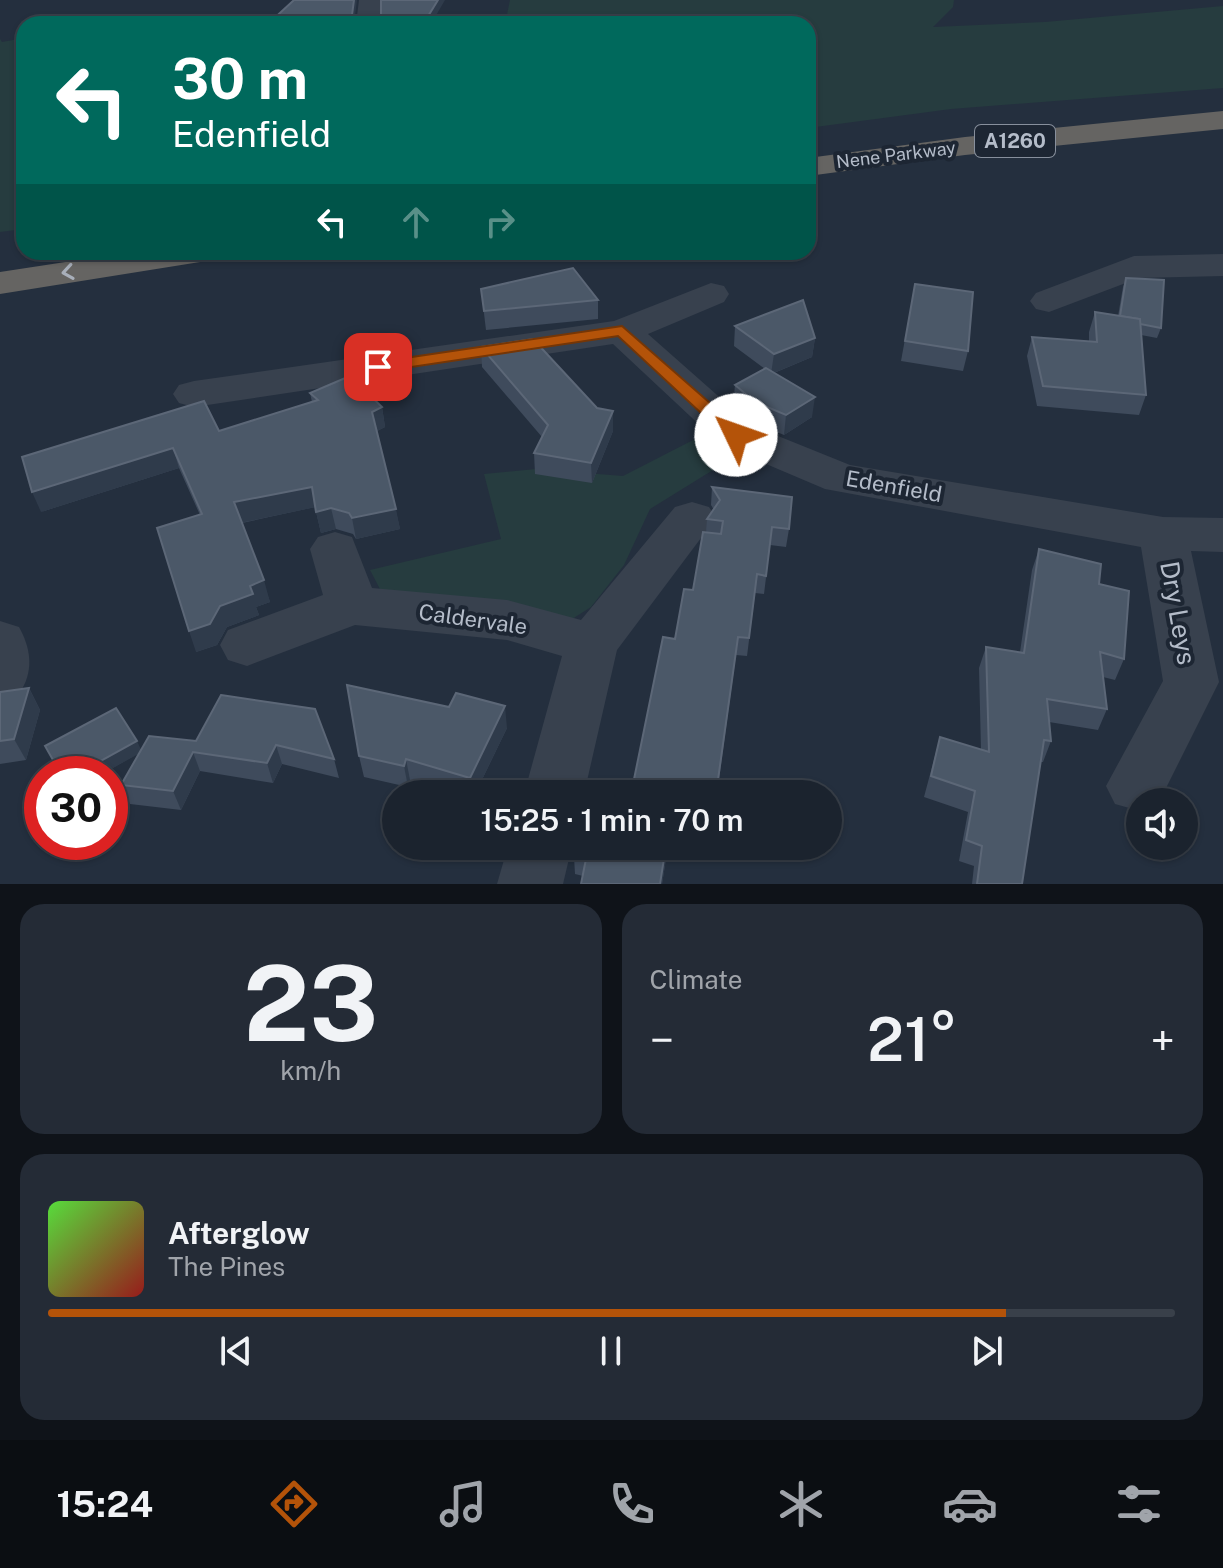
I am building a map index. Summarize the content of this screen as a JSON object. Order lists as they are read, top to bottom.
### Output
{
  "streets": {
    "highway": ["A1260", "Nene Parkway"],
    "street": ["Edenfield", "Dry Leys", "Caldervale"]
  },
  "crossings": [
    ["Edenfield", "Dry Leys"]
  ],
  "page": {
    "turn": ["30 m", "Edenfield"],
    "limit": "30",
    "trip": "15:25 · 1 min · 70 m",
    "tile": [
      ["23", "km/h"],
      "Climate"
    ],
    "heat": ["−", "21°", "+"],
    "song": ["Afterglow", "The Pines"],
    "tabs": "15:24"
  }
}
